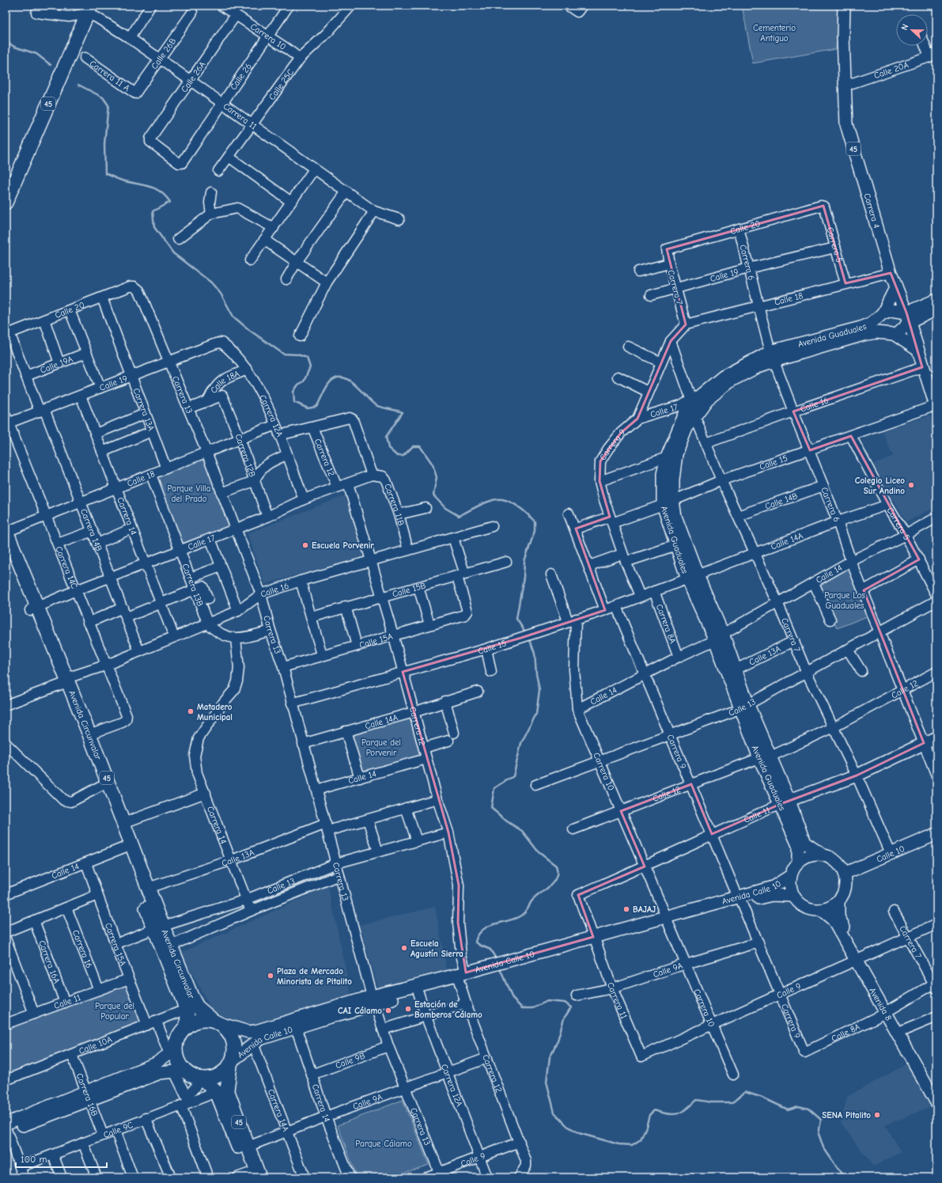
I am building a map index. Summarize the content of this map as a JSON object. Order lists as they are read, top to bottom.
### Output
{
  "streets": {
    "highway": ["45", "Avenida Circunvalar"],
    "main road": [
      "Carrera 4",
      "Avenida Guaduales",
      "Calle 11",
      "Calle 10",
      "Avenida Calle 10",
      "Avenida 8"
    ],
    "street": [
      "Carrera 10",
      "Calle 26B",
      "Calle 20A",
      "Carrera 11 A",
      "Calle 26A",
      "Calle 26",
      "Calle 25C",
      "Carrera 11",
      "Calle 20",
      "Carrera 5",
      "Carrera 6",
      "Calle 19",
      "Carrera 7",
      "Calle 18",
      "Calle 19A",
      "Calle 18A",
      "Carrera 13",
      "Calle 16",
      "Carrera 13A",
      "Calle 17",
      "Carrera 12A",
      "Carrera 9",
      "Carrera 12B",
      "Carrera 12",
      "Calle 15",
      "Calle 14B",
      "Carrera 11B",
      "Carrera 14",
      "Carrera 14B",
      "Calle 14A",
      "Carrera 14C",
      "Calle 14",
      "Carrera 13B",
      "Calle 15B",
      "Carrera 8A",
      "Calle 15A",
      "Calle 13A",
      "Calle 12",
      "Calle 13",
      "Carrera 15A",
      "Carrera 16",
      "Carrera 16A",
      "Calle 9A",
      "Calle 9",
      "Calle 8A",
      "Calle 10A",
      "Calle 9B",
      "Carrera 16B",
      "Carrera 14A",
      "Calle 9C"
    ]
  },
  "crossings": [
    ["Carrera 10", "Calle 26A"],
    ["Carrera 10", "Calle 26"],
    ["Carrera 10", "Calle 25C"],
    ["Carrera 10", "Calle 15"],
    ["Carrera 10", "Calle 14"],
    ["Carrera 10", "Calle 12"],
    ["Carrera 10", "Calle 13"],
    ["Carrera 10", "Calle 11"],
    ["Carrera 10", "Avenida Calle 10"],
    ["Carrera 10", "Calle 9A"],
    ["Carrera 10", "Calle 9"],
    ["Calle 26B", "Carrera 11 A"],
    ["Calle 26B", "Carrera 11"],
    ["Calle 20A", "Carrera 4"],
    ["Calle 26A", "Calle 26"],
    ["Calle 26A", "Carrera 11"],
    ["Calle 26", "Carrera 11"],
    ["Calle 25C", "Carrera 11"],
    ["45", "Carrera 11"],
    ["45", "Avenida Circunvalar"],
    ["45", "Avenida Calle 10"],
    ["45", "Calle 9A"],
    ["45", "Calle 9C"],
    ["Carrera 11", "Calle 11"],
    ["Carrera 11", "Avenida Calle 10"],
    ["Carrera 11", "Calle 9A"],
    ["Carrera 11", "Calle 9"],
    ["Carrera 4", "Calle 18"],
    ["Carrera 4", "Calle 16"],
    ["Carrera 4", "Calle 15"],
    ["Calle 20", "Carrera 5"],
    ["Calle 20", "Carrera 6"],
    ["Calle 20", "Carrera 7"],
    ["Calle 20", "Carrera 13"],
    ["Calle 20", "Carrera 13A"],
    ["Calle 20", "Carrera 14B"],
    ["Carrera 5", "Calle 19"],
    ["Carrera 5", "Calle 18"],
    ["Carrera 5", "Calle 15"],
    ["Carrera 5", "Calle 14A"],
    ["Carrera 5", "Calle 14"],
    ["Carrera 6", "Calle 19"],
    ["Carrera 6", "Calle 18"],
    ["Carrera 6", "Avenida Guaduales"],
    ["Carrera 6", "Calle 16"],
    ["Carrera 6", "Calle 15"],
    ["Carrera 6", "Calle 14B"],
    ["Carrera 6", "Calle 14A"],
    ["Carrera 6", "Calle 14"],
    ["Carrera 6", "Calle 12"],
    ["Carrera 6", "Calle 13"],
    ["Carrera 6", "Calle 11"],
    ["Calle 19", "Carrera 7"],
    ["Calle 19", "Carrera 13"],
    ["Calle 19", "Carrera 13A"],
    ["Calle 19", "Carrera 12A"],
    ["Calle 19", "Carrera 14"],
    ["Calle 19", "Carrera 14B"],
    ["Calle 19", "Carrera 14C"],
    ["Carrera 7", "Calle 18"],
    ["Carrera 7", "Avenida Guaduales"],
    ["Carrera 7", "Calle 16"],
    ["Carrera 7", "Carrera 9"],
    ["Carrera 7", "Calle 15"],
    ["Carrera 7", "Calle 14B"],
    ["Carrera 7", "Calle 14A"],
    ["Carrera 7", "Calle 14"],
    ["Carrera 7", "Calle 13A"],
    ["Carrera 7", "Calle 12"],
    ["Carrera 7", "Calle 13"],
    ["Carrera 7", "Calle 11"],
    ["Carrera 7", "Calle 10"],
    ["Carrera 7", "Calle 9"],
    ["Carrera 7", "Calle 8A"],
    ["Calle 18", "Carrera 13"],
    ["Calle 18", "Carrera 13A"],
    ["Calle 18", "Carrera 12A"],
    ["Calle 18", "Carrera 9"],
    ["Calle 18", "Carrera 12B"],
    ["Calle 18", "Carrera 14"],
    ["Calle 18", "Carrera 14B"],
    ["Calle 18", "Carrera 14C"],
    ["Calle 18", "Carrera 13B"],
    ["Calle 18", "Avenida Circunvalar"],
    ["Avenida Guaduales", "Calle 17"],
    ["Avenida Guaduales", "Calle 15"],
    ["Avenida Guaduales", "Calle 14A"],
    ["Avenida Guaduales", "Calle 14"],
    ["Avenida Guaduales", "Calle 13A"],
    ["Avenida Guaduales", "Calle 12"],
    ["Avenida Guaduales", "Calle 13"],
    ["Avenida Guaduales", "Calle 11"],
    ["Avenida Guaduales", "Calle 10"],
    ["Avenida Guaduales", "Avenida Calle 10"],
    ["Avenida Guaduales", "Avenida 8"],
    ["Calle 19A", "Carrera 14B"],
    ["Calle 18A", "Carrera 12A"],
    ["Calle 18A", "Carrera 12B"],
    ["Carrera 13", "Calle 16"],
    ["Carrera 13", "Calle 17"],
    ["Carrera 13", "Calle 15"],
    ["Carrera 13", "Calle 14A"],
    ["Carrera 13", "Calle 14"],
    ["Carrera 13", "Calle 15A"],
    ["Carrera 13", "Calle 13A"],
    ["Carrera 13", "Calle 13"],
    ["Carrera 13", "Avenida Calle 10"],
    ["Carrera 13", "Calle 9A"],
    ["Carrera 13", "Calle 9"],
    ["Carrera 13", "Calle 9B"],
    ["Calle 16", "Carrera 12"],
    ["Calle 16", "Carrera 11B"],
    ["Calle 16", "Carrera 14"],
    ["Calle 16", "Carrera 14B"],
    ["Calle 16", "Carrera 14C"],
    ["Calle 16", "Carrera 13B"],
    ["Calle 16", "Avenida Circunvalar"],
    ["Calle 17", "Carrera 12A"],
    ["Calle 17", "Carrera 9"],
    ["Calle 17", "Carrera 12B"],
    ["Calle 17", "Carrera 12"],
    ["Calle 17", "Carrera 11B"],
    ["Calle 17", "Carrera 14"],
    ["Calle 17", "Carrera 14B"],
    ["Calle 17", "Carrera 14C"],
    ["Calle 17", "Carrera 13B"],
    ["Calle 17", "Avenida Circunvalar"],
    ["Carrera 12A", "Avenida Calle 10"],
    ["Carrera 12A", "Calle 9A"],
    ["Carrera 12A", "Calle 9"],
    ["Carrera 9", "Calle 15"],
    ["Carrera 9", "Calle 14"],
    ["Carrera 9", "Calle 12"],
    ["Carrera 9", "Calle 13"],
    ["Carrera 9", "Calle 11"],
    ["Carrera 9", "Avenida Calle 10"],
    ["Carrera 9", "Calle 9A"],
    ["Carrera 9", "Calle 9"],
    ["Carrera 9", "Calle 8A"],
    ["Carrera 12", "Calle 15"],
    ["Carrera 12", "Calle 14A"],
    ["Carrera 12", "Calle 14"],
    ["Carrera 12", "Calle 15B"],
    ["Carrera 12", "Calle 15A"],
    ["Carrera 12", "Calle 13A"],
    ["Carrera 12", "Calle 13"],
    ["Carrera 12", "Avenida Calle 10"],
    ["Carrera 12", "Calle 9A"],
    ["Carrera 12", "Calle 9"],
    ["Calle 15", "Calle 14A"],
    ["Calle 15", "Carrera 8A"],
    ["Carrera 14", "Calle 13A"],
    ["Carrera 14", "Calle 13"],
    ["Carrera 14", "Avenida Calle 10"],
    ["Carrera 14", "Calle 9A"],
    ["Carrera 14", "Calle 9B"],
    ["Carrera 14C", "Avenida Circunvalar"],
    ["Calle 14", "Carrera 8A"],
    ["Calle 14", "Avenida Circunvalar"],
    ["Calle 14", "Carrera 15A"],
    ["Calle 15B", "Calle 15A"],
    ["Calle 13A", "Avenida Circunvalar"],
    ["Calle 13", "Avenida Circunvalar"],
    ["Calle 13", "Carrera 15A"],
    ["Avenida Circunvalar", "Avenida Calle 10"],
    ["Avenida Circunvalar", "Calle 10A"],
    ["Calle 11", "Carrera 15A"],
    ["Calle 11", "Carrera 16"],
    ["Calle 11", "Carrera 16A"],
    ["Calle 10", "Avenida Calle 10"],
    ["Calle 10", "Avenida 8"],
    ["Avenida Calle 10", "Avenida 8"],
    ["Avenida Calle 10", "Carrera 14A"],
    ["Carrera 15A", "Calle 10A"],
    ["Calle 9A", "Carrera 14A"],
    ["Calle 9", "Avenida 8"],
    ["Avenida 8", "Calle 8A"],
    ["Calle 10A", "Carrera 16B"],
    ["Carrera 16B", "Calle 9C"]
  ],
  "parks": [
    "Cementerio Antiguo",
    "Parque Villa del Prado",
    "Parque Los Guaduales",
    "Parque del Porvenir",
    "Parque del Popular",
    "Parque Cálamo"
  ],
  "places": [
    "Colegio Liceo Sur Andino",
    "Escuela Porvenir",
    "Matadero Municipal",
    "BAJAJ",
    "Escuela Agustín Sierra",
    "Plaza de Mercado Minorista de Pitalito",
    "Estación de Bomberos Cálamo",
    "CAI Cálamo",
    "SENA Pitalito"
  ],
  "scale_bar": "100 m",
  "north": "left"
}
